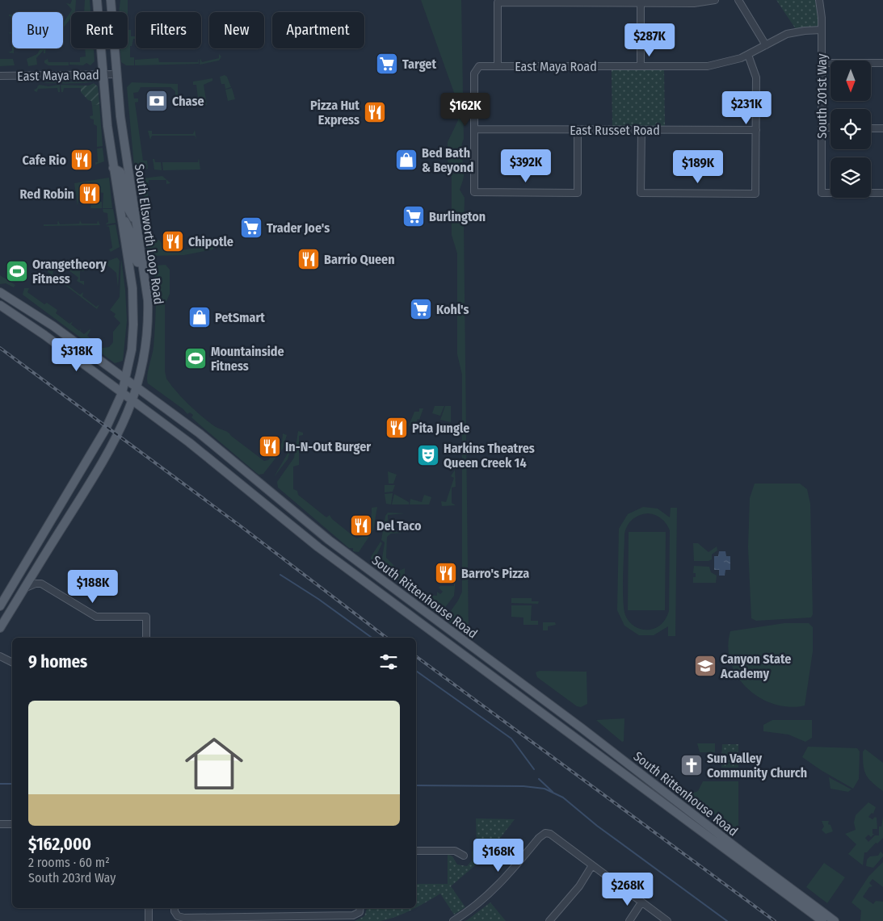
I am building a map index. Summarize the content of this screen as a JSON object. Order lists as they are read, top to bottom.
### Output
{
  "streets": {
    "main road": ["South Ellsworth Loop Road", "South Rittenhouse Road"],
    "street": ["East Maya Road", "South 201st Way", "East Russet Road"]
  },
  "crossings": [
    ["East Maya Road", "South 201st Way"],
    ["East Maya Road", "East Russet Road"],
    ["East Maya Road", "South Ellsworth Loop Road"],
    ["South Ellsworth Loop Road", "South Rittenhouse Road"]
  ],
  "places": {
    "supermarket": [
      "Target",
      "Burlington",
      "Trader Joe's",
      "Kohl's"
    ],
    "bank": ["Chase"],
    "restaurant": [
      "Pizza Hut Express",
      "Cafe Rio",
      "Red Robin",
      "Chipotle",
      "Barrio Queen",
      "Pita Jungle",
      "In-N-Out Burger",
      "Del Taco",
      "Barro's Pizza"
    ],
    "shop": ["Bed Bath & Beyond", "PetSmart"],
    "sports": ["Orangetheory Fitness", "Mountainside Fitness"],
    "theatre": ["Harkins Theatres Queen Creek 14"],
    "school or university": ["Canyon State Academy"],
    "church": ["Sun Valley Community Church"]
  },
  "north": "bottom",
  "page": {
    "chip": [
      "Buy",
      "Rent",
      "Filters",
      "New",
      "Apartment"
    ],
    "price": [
      "$287K",
      "$231K",
      "$162K",
      "$392K",
      "$189K",
      "$318K",
      "$188K",
      "$168K",
      "$268K"
    ],
    "heading": "9 homes",
    "list": [
      {
        "name": "$162,000",
        "note": "2 rooms · 60 m² · South 203rd Way"
      }
    ]
  }
}
